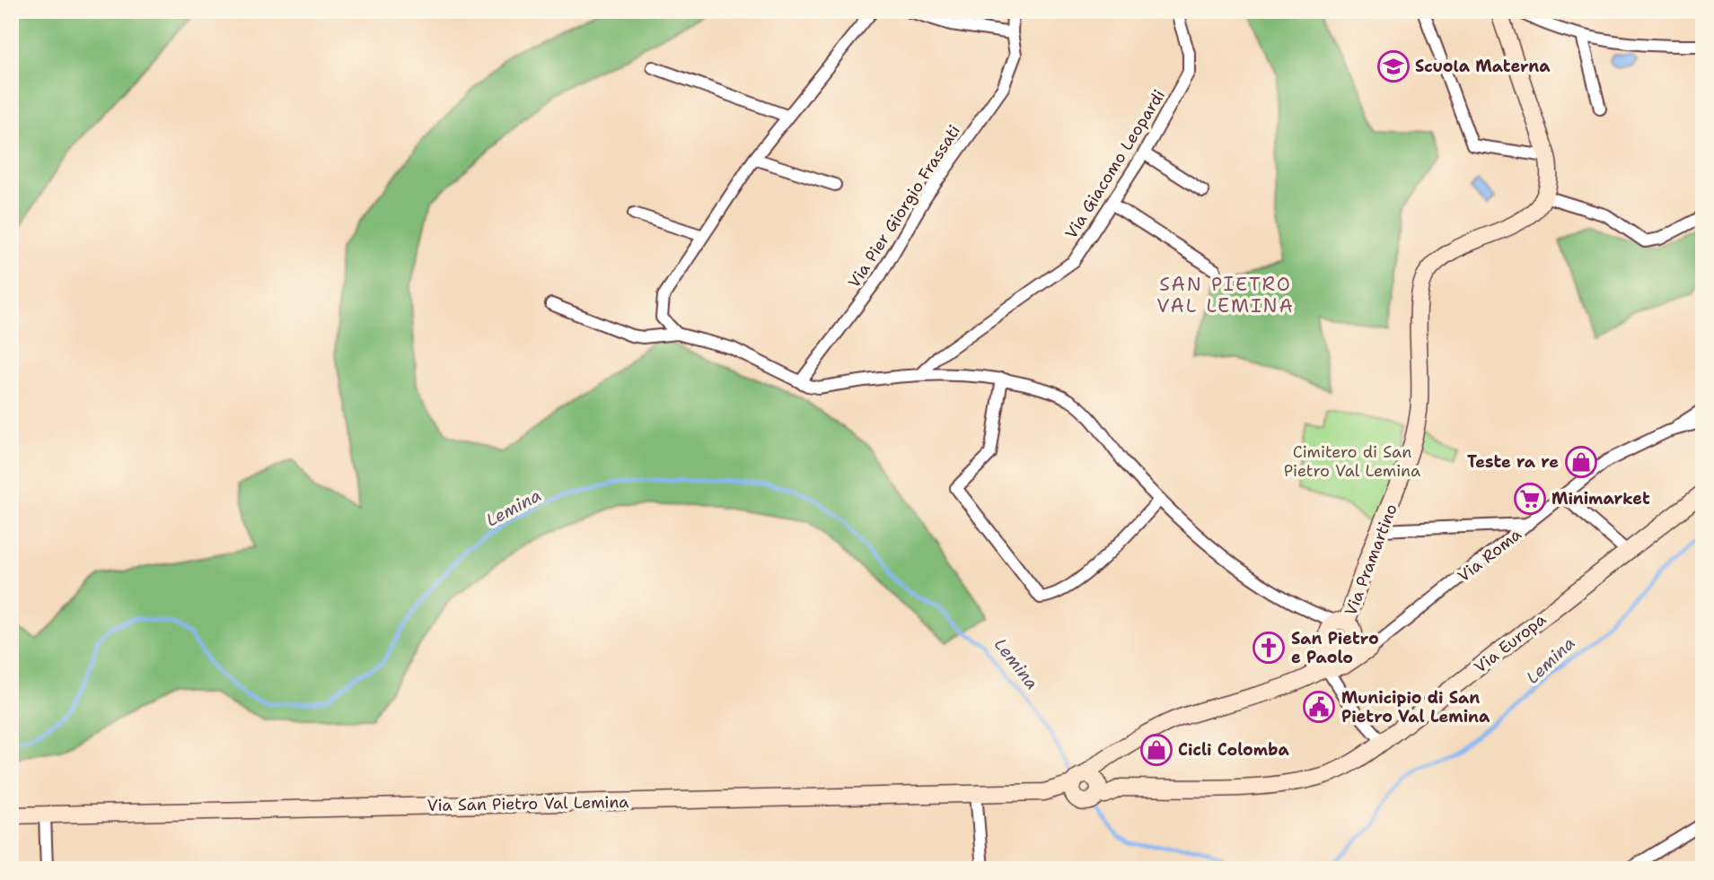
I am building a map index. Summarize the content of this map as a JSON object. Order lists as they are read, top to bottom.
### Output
{
  "streets": {
    "street": [
      "Via Giacomo Leopardi",
      "Via Pier Giorgio Frassati",
      "Via Roma",
      "Via Pramartino",
      "Via Europa",
      "Via San Pietro Val Lemina"
    ]
  },
  "crossings": [
    ["Via Europa", "Via San Pietro Val Lemina"]
  ],
  "districts": ["SAN PIETRO VAL LEMINA"],
  "water": ["Lemina"],
  "parks": ["Cimitero di San Pietro Val Lemina"],
  "places": {
    "school or university": ["Scuola Materna"],
    "shop": ["Teste ra re", "Cicli Colomba"],
    "supermarket": ["Minimarket"],
    "church": ["San Pietro e Paolo"],
    "public building": ["Municipio di San Pietro Val Lemina"]
  }
}
